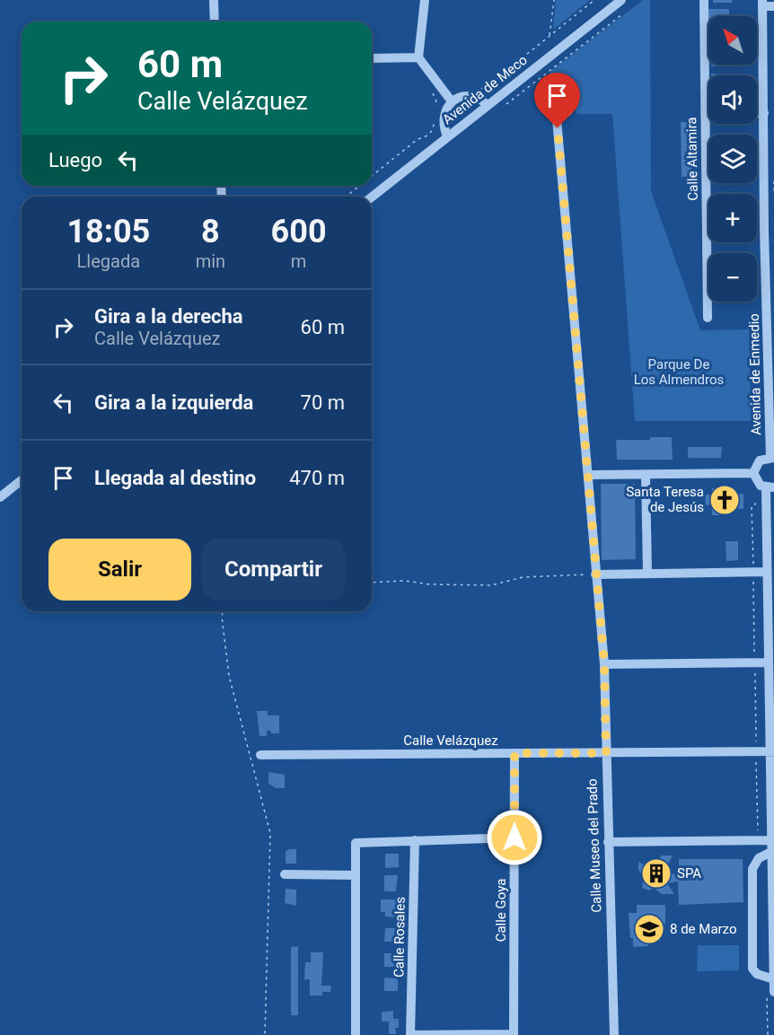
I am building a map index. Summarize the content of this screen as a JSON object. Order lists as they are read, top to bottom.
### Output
{
  "streets": {
    "street": [
      "Avenida de Meco",
      "Calle Altamira",
      "Avenida de Enmedio",
      "Calle Velázquez",
      "Calle Museo del Prado",
      "Calle Goya",
      "Calle Rosales"
    ]
  },
  "crossings": [
    ["Calle Velázquez", "Calle Museo del Prado"],
    ["Calle Velázquez", "Calle Goya"]
  ],
  "parks": ["Parque De Los Almendros"],
  "places": {
    "church": ["Santa Teresa de Jesús"],
    "building": ["SPA"],
    "school or university": ["8 de Marzo"]
  },
  "north": "top left",
  "page": {
    "map_buttons": ["+", "−"],
    "turn": ["60 m", "Calle Velázquez"],
    "then": "Luego",
    "eta": [
      "18:05",
      "Llegada",
      "8",
      "min",
      "600",
      "m"
    ],
    "list": [
      {
        "name": "Gira a la derecha",
        "note": "Calle Velázquez",
        "value": "60 m"
      },
      {
        "name": "Gira a la izquierda",
        "value": "70 m"
      },
      {
        "name": "Llegada al destino",
        "value": "470 m"
      }
    ],
    "buttons": ["Salir", "Compartir"]
  }
}
